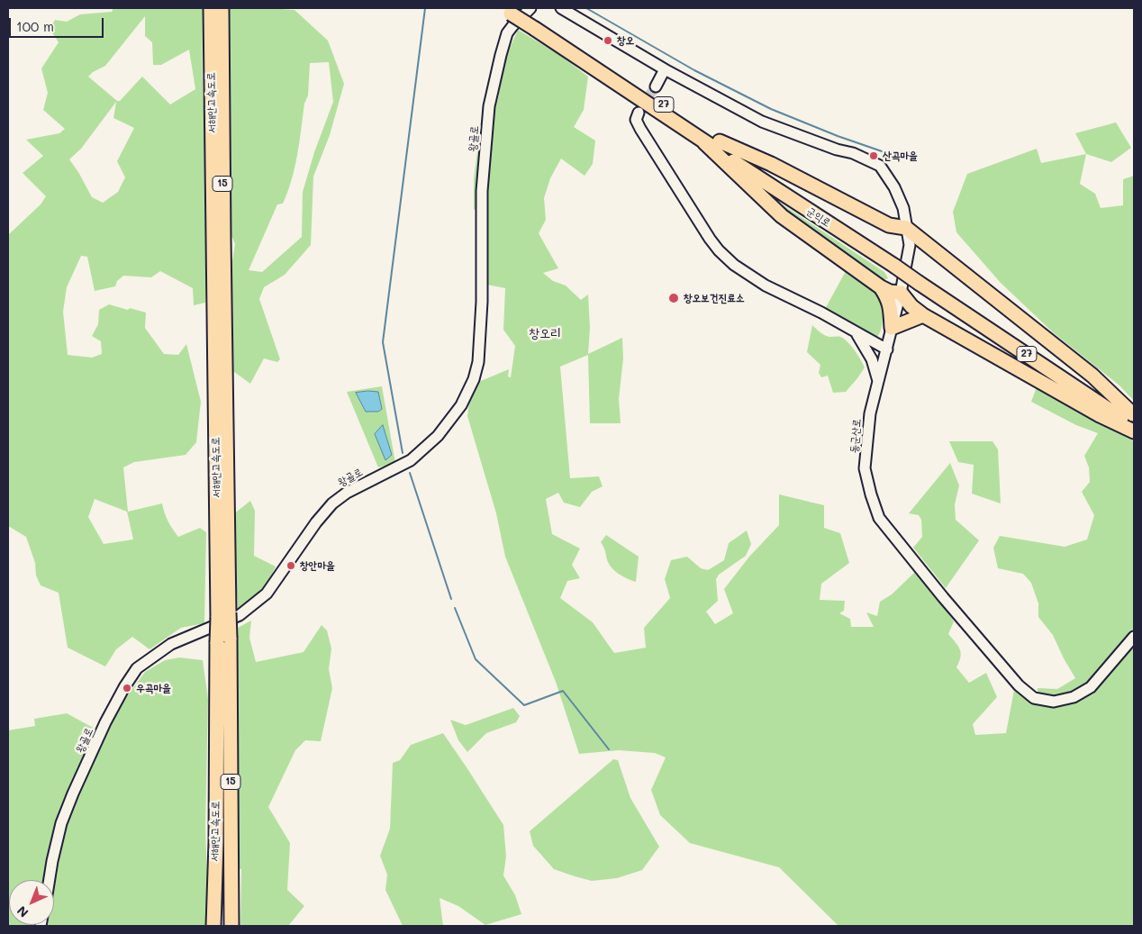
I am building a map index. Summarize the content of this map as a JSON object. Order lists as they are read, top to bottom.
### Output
{
  "streets": {
    "highway": [
      "서해안고속도로",
      "27",
      "15",
      "군익로"
    ],
    "street": ["왕골로", "동군산로"]
  },
  "districts": ["창오리"],
  "places": [
    "창오",
    "산곡마을",
    "창오보건진료소",
    "창안마을",
    "우곡마을"
  ],
  "scale_bar": "100 m",
  "north": "bottom left"
}
